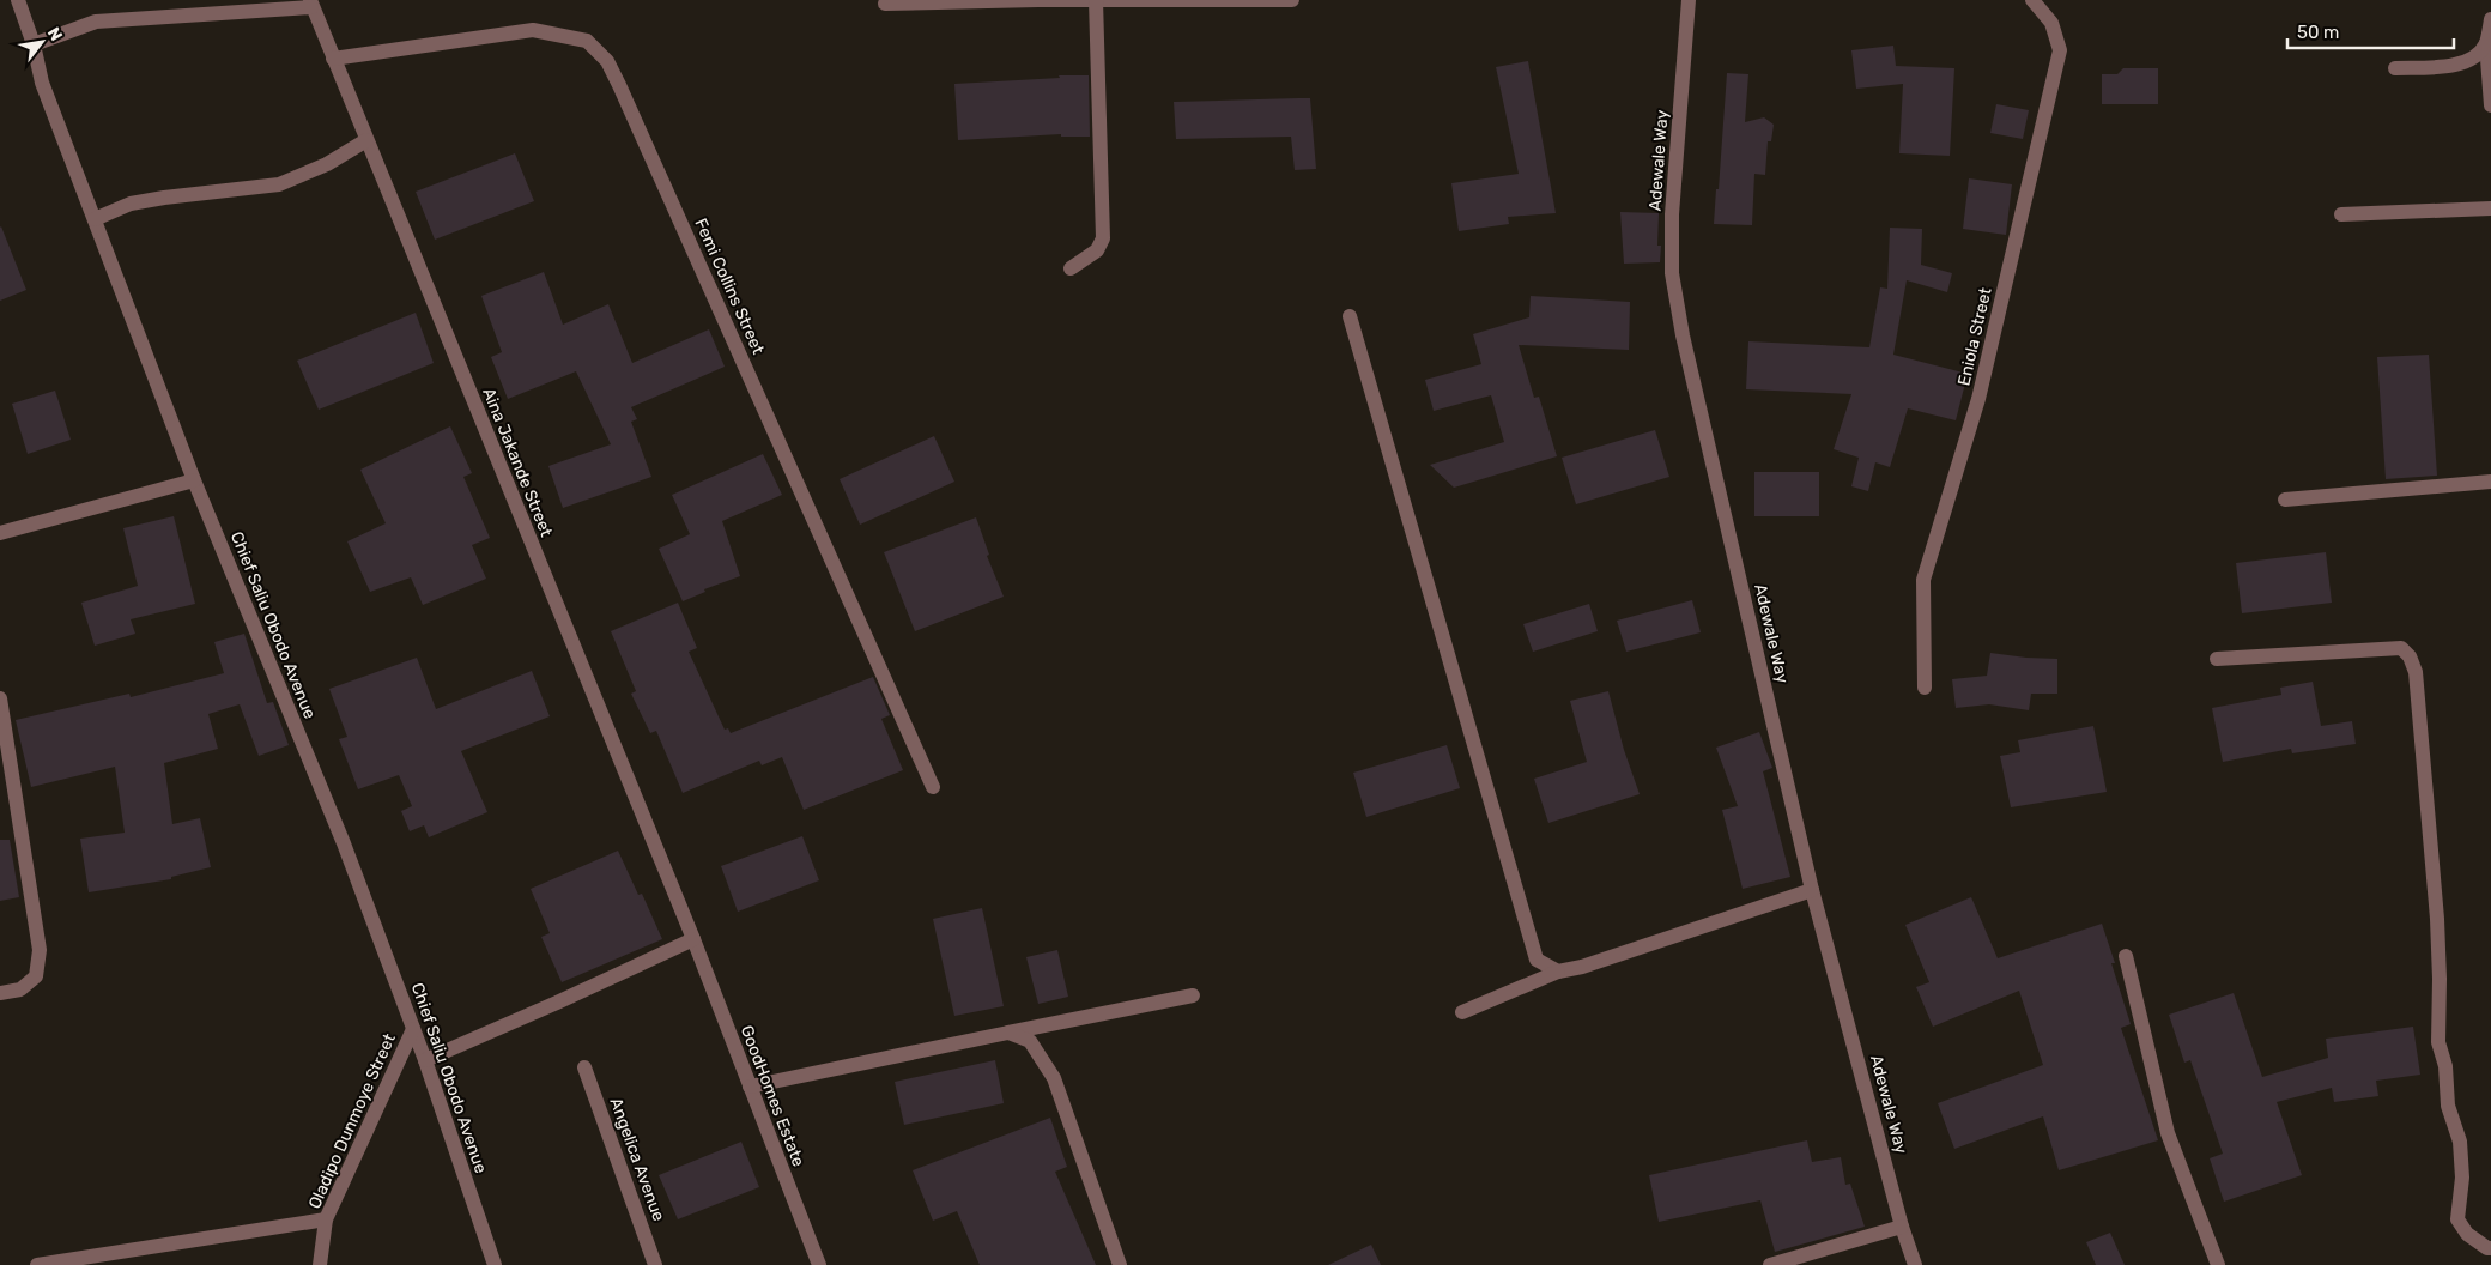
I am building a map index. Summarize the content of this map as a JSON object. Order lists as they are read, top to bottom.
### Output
{
  "streets": {
    "street": [
      "Adewale Way",
      "Femi Collins Street",
      "Eniola Street",
      "Aina Jakande Street",
      "Chief Saliu Obodo Avenue",
      "GoodHomes Estate",
      "Oladipo Dunmoye Street",
      "Angelica Avenue"
    ]
  },
  "crossings": [
    ["Femi Collins Street", "Aina Jakande Street"],
    ["Aina Jakande Street", "GoodHomes Estate"],
    ["Chief Saliu Obodo Avenue", "Oladipo Dunmoye Street"]
  ],
  "scale_bar": "50 m",
  "north": "top right"
}
